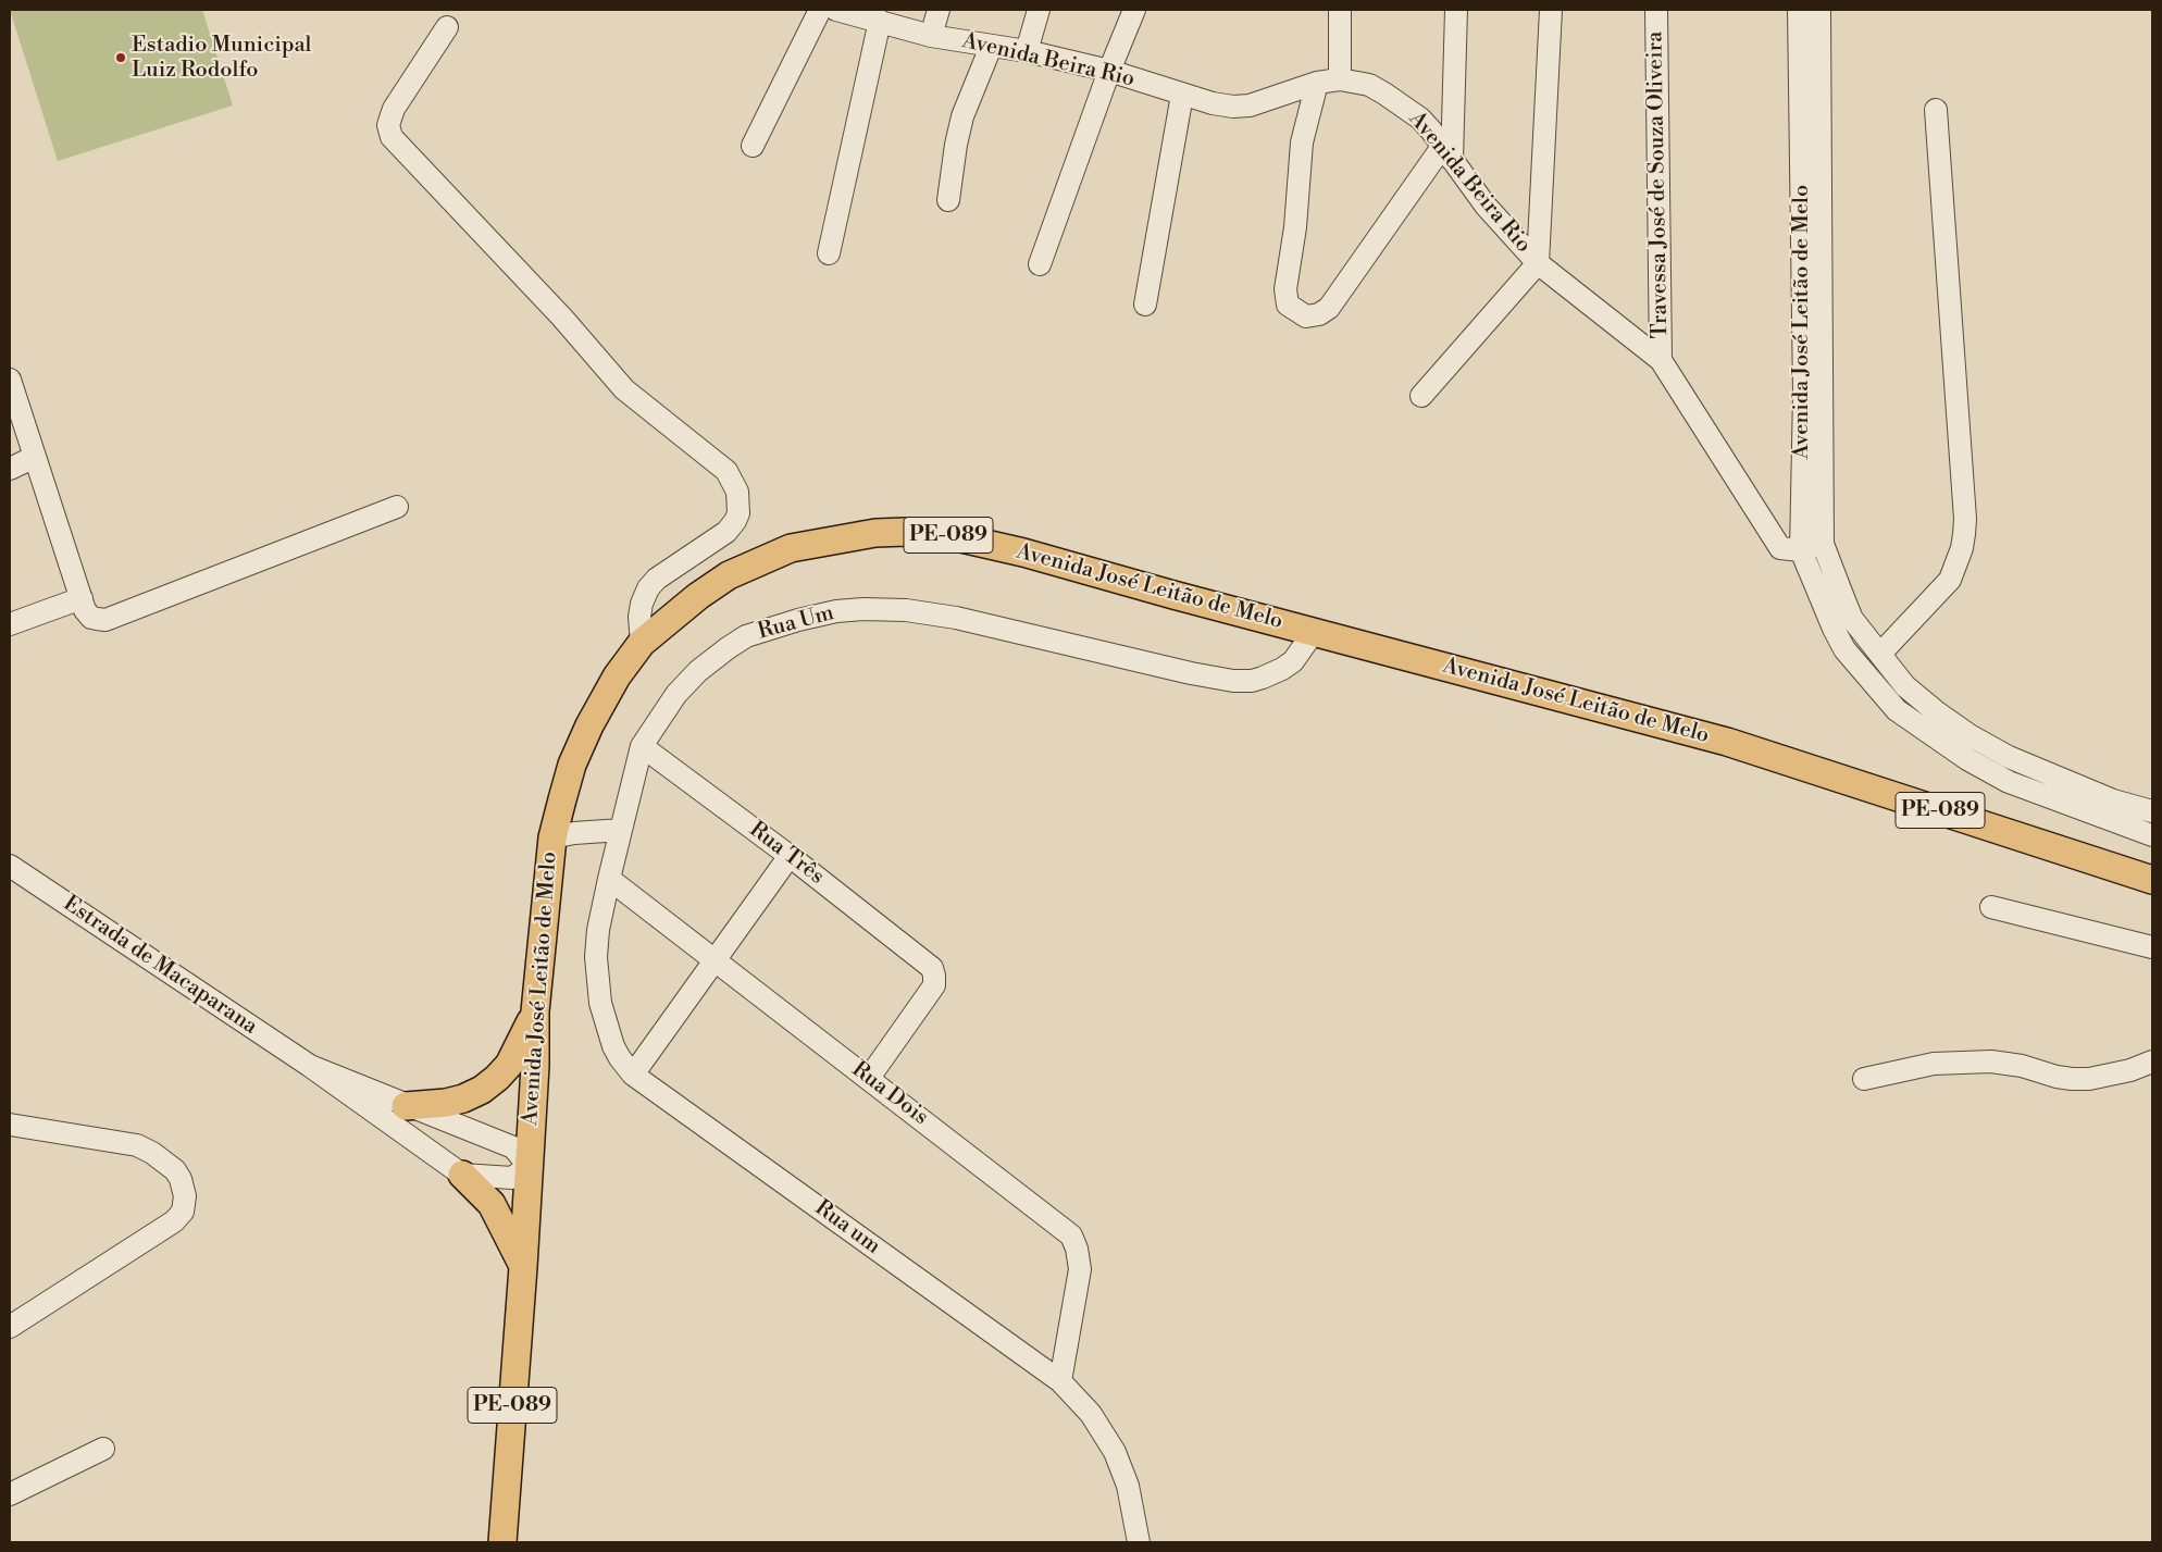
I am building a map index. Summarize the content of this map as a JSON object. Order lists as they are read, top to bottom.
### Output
{
  "streets": {
    "main road": ["Avenida José Leitão de Melo", "PE-089"],
    "street": [
      "Avenida Beira Rio",
      "Travessa José de Souza Oliveira",
      "Rua Um",
      "Rua Três",
      "Estrada de Macaparana",
      "Rua Dois",
      "Rua um"
    ]
  },
  "crossings": [
    ["Avenida Beira Rio", "Travessa José de Souza Oliveira"],
    ["Avenida Beira Rio", "Avenida José Leitão de Melo"],
    ["Avenida José Leitão de Melo", "Rua Um"],
    ["Avenida José Leitão de Melo", "Estrada de Macaparana"],
    ["Rua Um", "Rua Três"],
    ["Rua Um", "Rua Dois"],
    ["Rua Um", "Rua um"],
    ["Rua Três", "Rua Dois"],
    ["Rua Dois", "Rua um"]
  ],
  "places": ["Estadio Municipal Luiz Rodolfo"]
}
